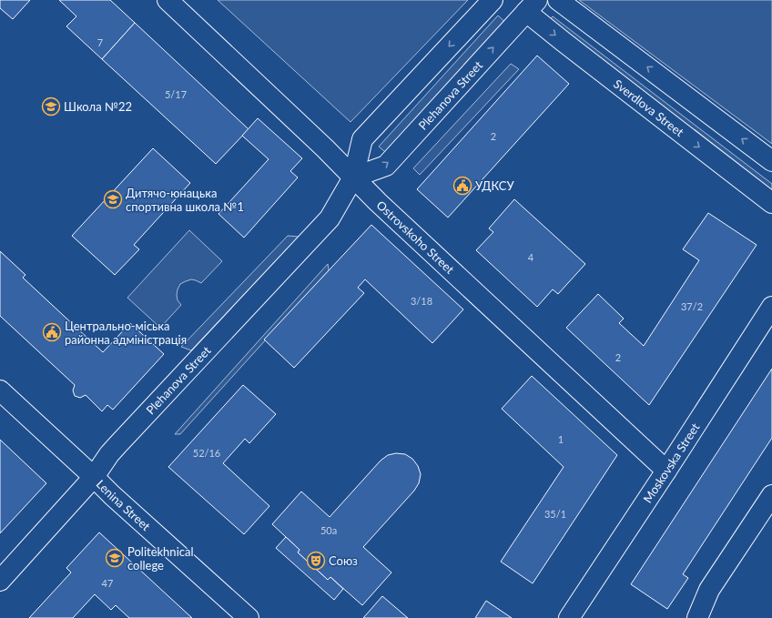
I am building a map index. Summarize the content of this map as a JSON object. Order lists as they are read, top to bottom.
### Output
{
  "streets": {
    "street": [
      "Plehanova Street",
      "Sverdlova Street",
      "Ostrovskoho Street",
      "Moskovska Street",
      "Lenina Street"
    ]
  },
  "crossings": [
    ["Plehanova Street", "Sverdlova Street"],
    ["Plehanova Street", "Ostrovskoho Street"],
    ["Plehanova Street", "Lenina Street"],
    ["Ostrovskoho Street", "Moskovska Street"]
  ],
  "places": {
    "school or university": ["Школа №22", "Дитячо-юнацька спортивна школа №1", "Politekhnical college"],
    "public building": ["УДКСУ", "Центрально-міська районна адміністрація"],
    "theatre": ["Союз"]
  },
  "house_numbers": [
    "7",
    "5/17",
    "2",
    "4",
    "3/18",
    "37/2",
    "2",
    "1",
    "52/16",
    "35/1",
    "50а",
    "47"
  ]
}
